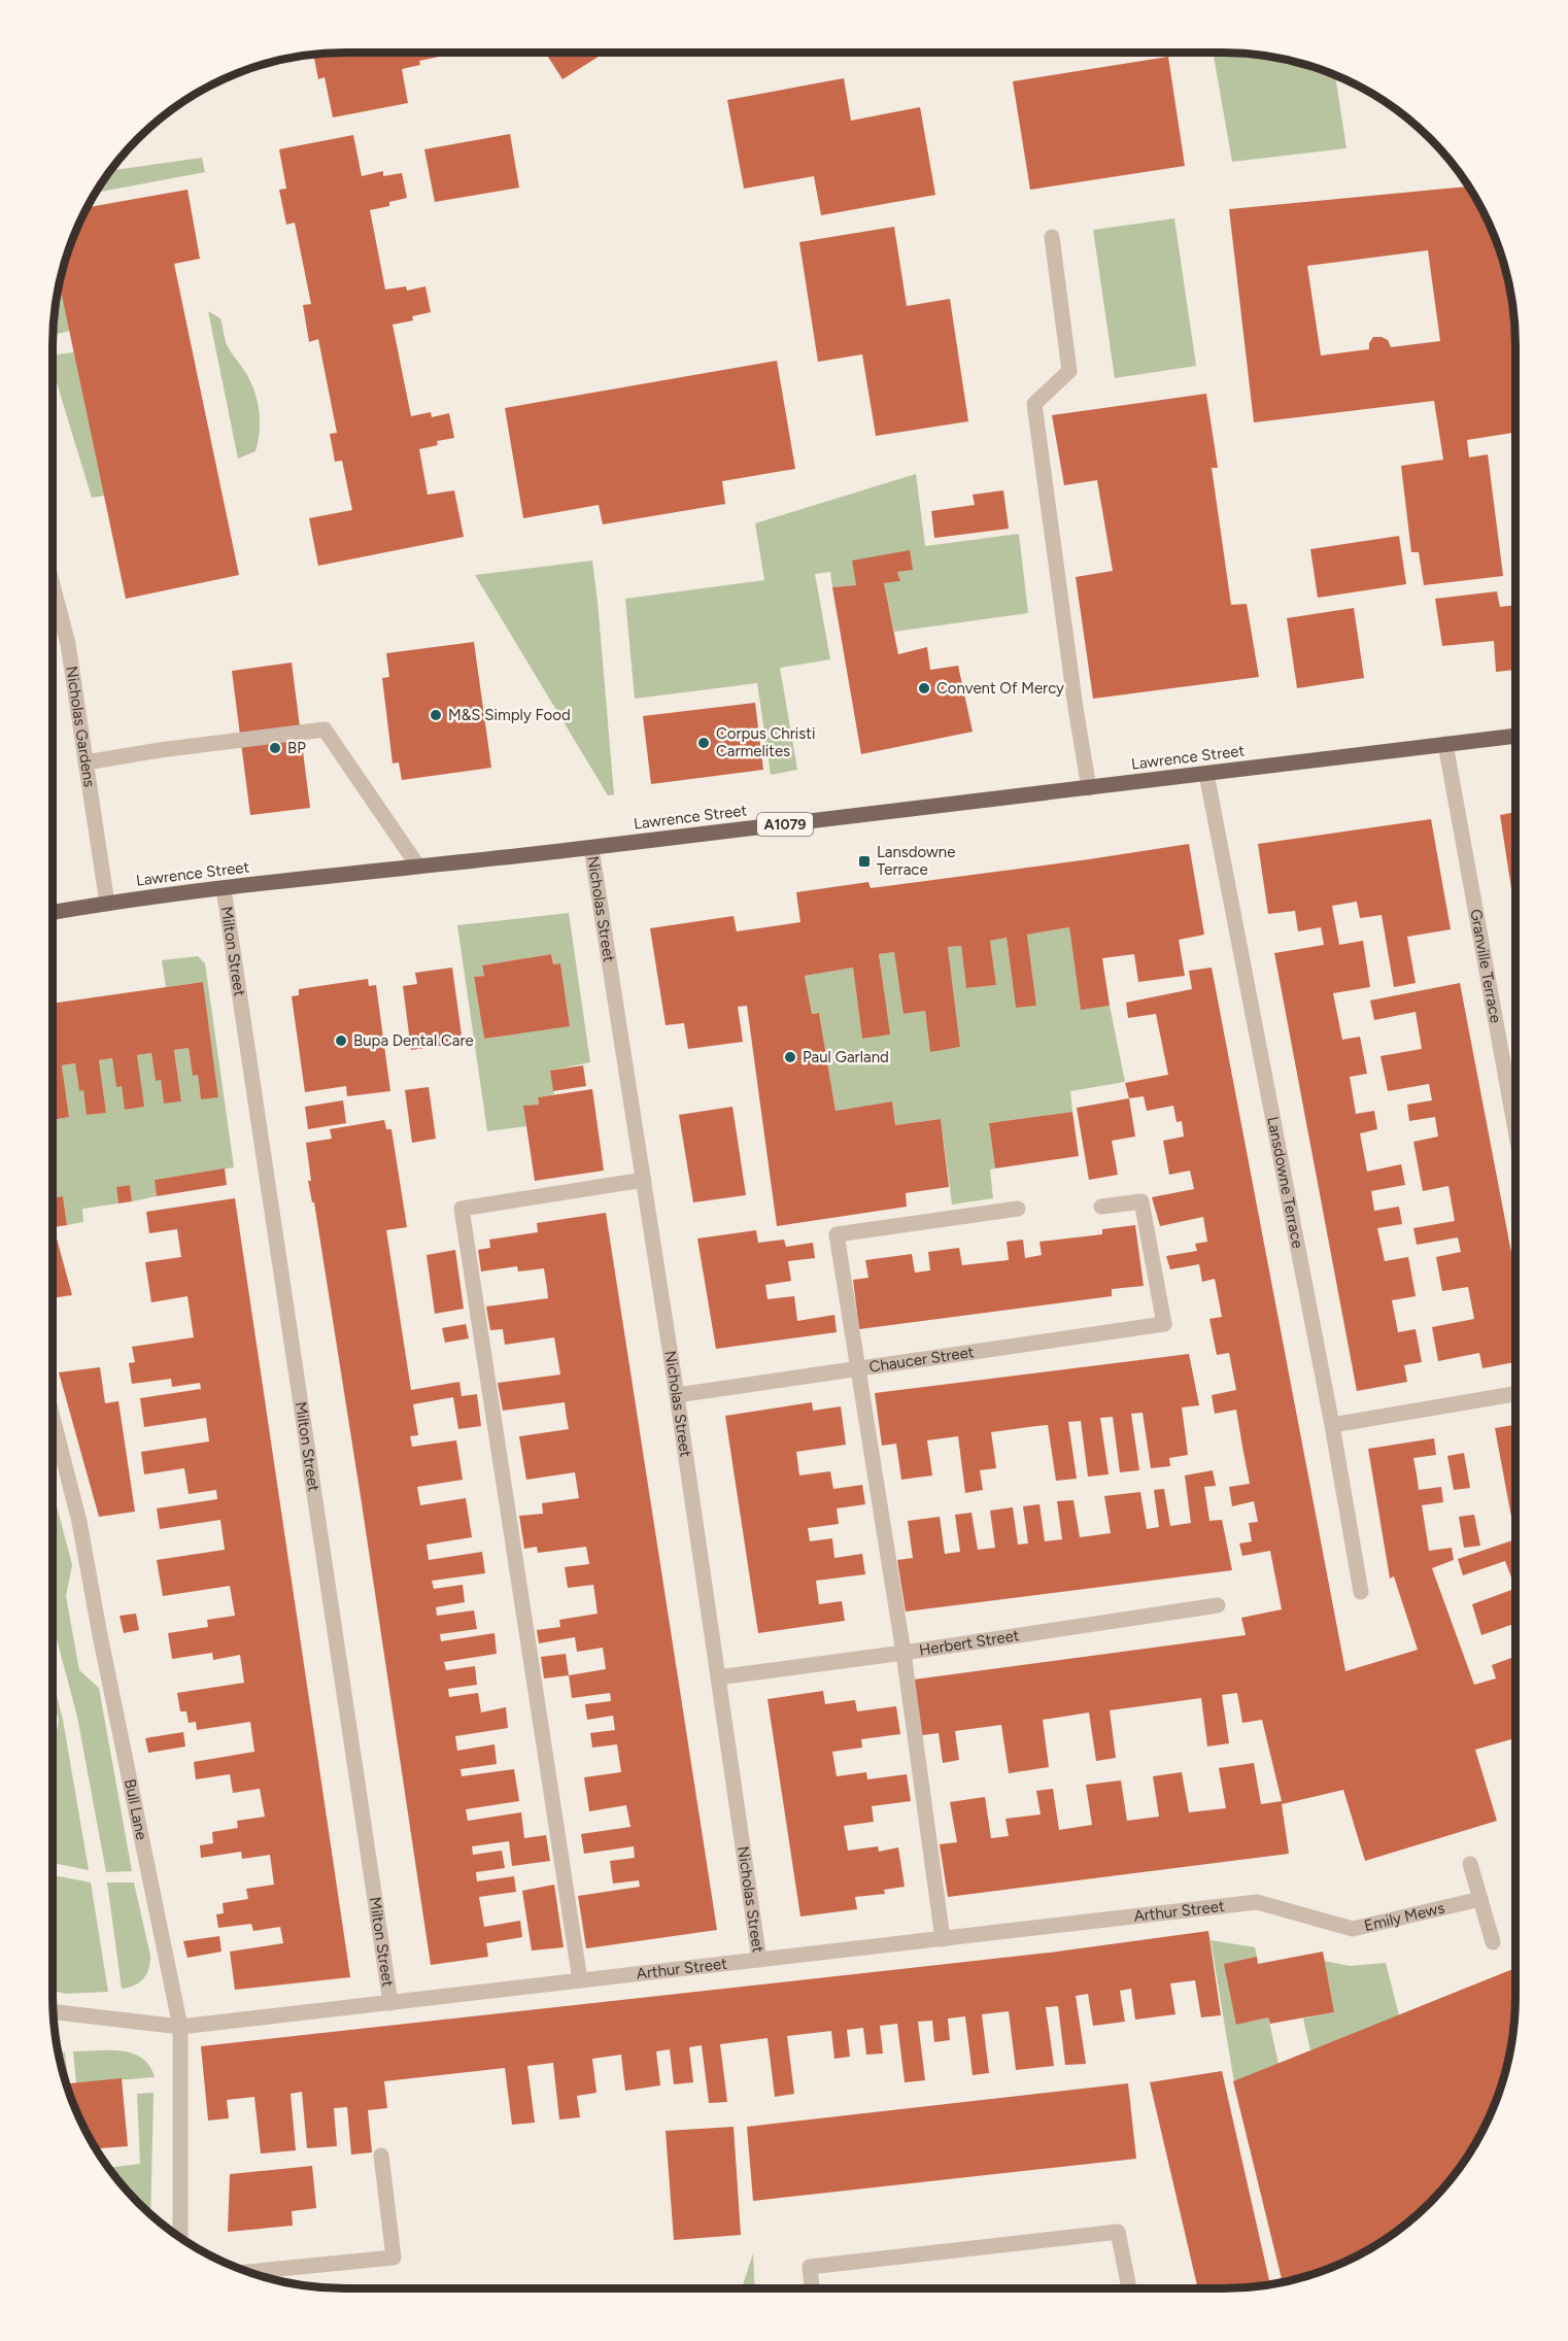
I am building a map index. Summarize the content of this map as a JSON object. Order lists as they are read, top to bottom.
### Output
{
  "streets": {
    "main road": ["Lawrence Street", "A1079"],
    "street": [
      "Nicholas Gardens",
      "Nicholas Street",
      "Milton Street",
      "Granville Terrace",
      "Lansdowne Terrace",
      "Chaucer Street",
      "Herbert Street",
      "Bull Lane",
      "Arthur Street",
      "Emily Mews"
    ]
  },
  "crossings": [
    ["Nicholas Gardens", "Lawrence Street"],
    ["Lawrence Street", "Nicholas Street"],
    ["Lawrence Street", "Milton Street"],
    ["Lawrence Street", "Granville Terrace"],
    ["Lawrence Street", "Lansdowne Terrace"],
    ["Nicholas Street", "Chaucer Street"],
    ["Nicholas Street", "Herbert Street"],
    ["Nicholas Street", "Arthur Street"],
    ["Milton Street", "Arthur Street"],
    ["Bull Lane", "Arthur Street"],
    ["Arthur Street", "Emily Mews"]
  ],
  "places": {
    "other": [
      "Convent Of Mercy",
      "M&S Simply Food",
      "Corpus Christi Carmelites",
      "BP",
      "Bupa Dental Care",
      "Paul Garland"
    ],
    "transit": ["Lansdowne Terrace"]
  }
}
